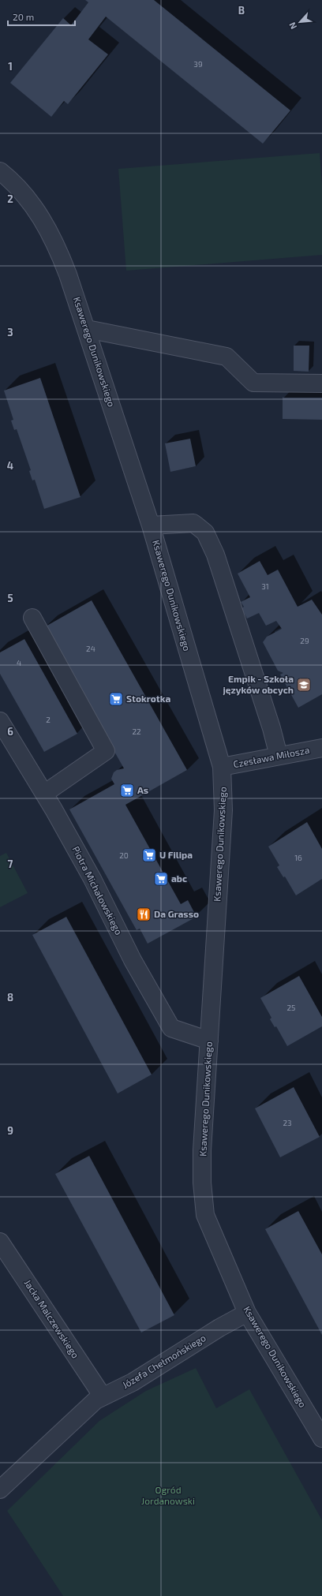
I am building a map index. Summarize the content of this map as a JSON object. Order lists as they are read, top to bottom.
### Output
{
  "streets": {
    "street": [
      "Ksawerego Dunikowskiego",
      "Czesława Miłosza",
      "Piotra Michałowskiego",
      "Jacka Malczewskiego",
      "Józefa Chełmońskiego"
    ]
  },
  "crossings": [
    ["Ksawerego Dunikowskiego", "Czesława Miłosza"],
    ["Ksawerego Dunikowskiego", "Piotra Michałowskiego"],
    ["Ksawerego Dunikowskiego", "Józefa Chełmońskiego"],
    ["Jacka Malczewskiego", "Józefa Chełmońskiego"]
  ],
  "parks": ["Ogród Jordanowski"],
  "places": {
    "school or university": ["Empik - Szkoła języków obcych"],
    "supermarket": [
      "Stokrotka",
      "As",
      "U Filipa",
      "abc"
    ],
    "restaurant": ["Da Grasso"]
  },
  "house_numbers": [
    "39",
    "31",
    "29",
    "24",
    "4",
    "2",
    "22",
    "20",
    "16",
    "25",
    "23"
  ],
  "scale_bar": "20 m",
  "north": "bottom left",
  "grid": {
    "columns": ["B"],
    "rows": [
      "1",
      "2",
      "3",
      "4",
      "5",
      "6",
      "7",
      "8",
      "9"
    ]
  }
}
